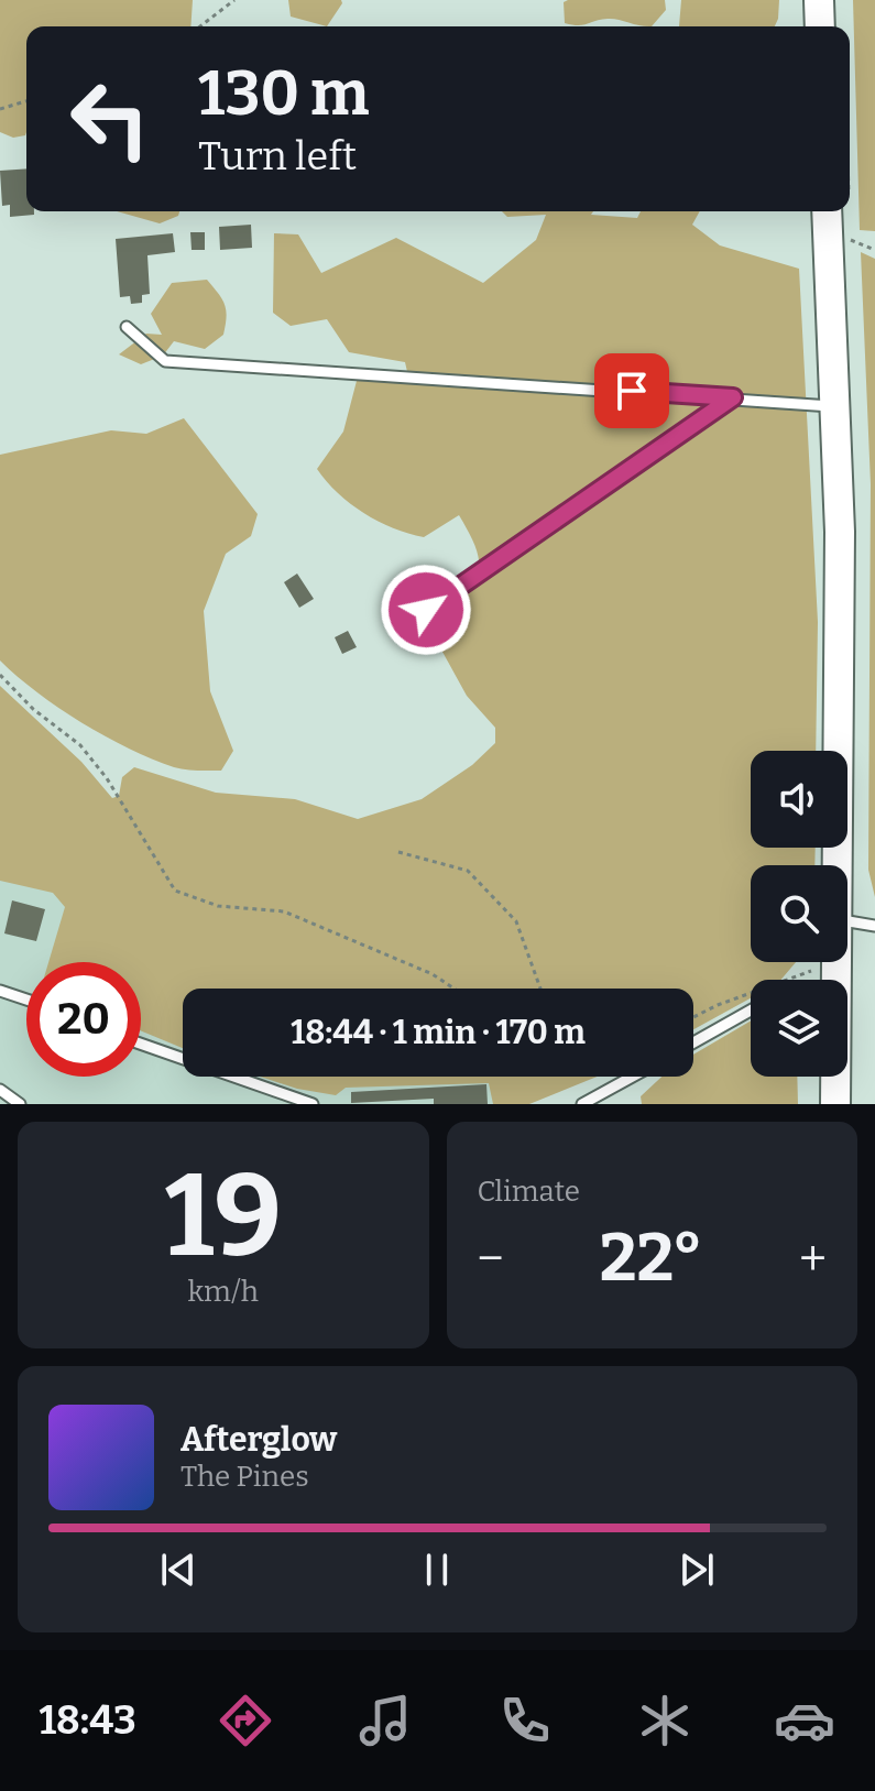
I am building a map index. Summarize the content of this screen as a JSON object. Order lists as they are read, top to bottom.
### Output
{
  "page": {
    "turn": ["130 m", "Turn left"],
    "limit": "20",
    "trip": "18:44 · 1 min · 170 m",
    "tile": [
      ["19", "km/h"],
      "Climate"
    ],
    "heat": ["−", "22°", "+"],
    "song": ["Afterglow", "The Pines"],
    "tabs": "18:43"
  }
}
